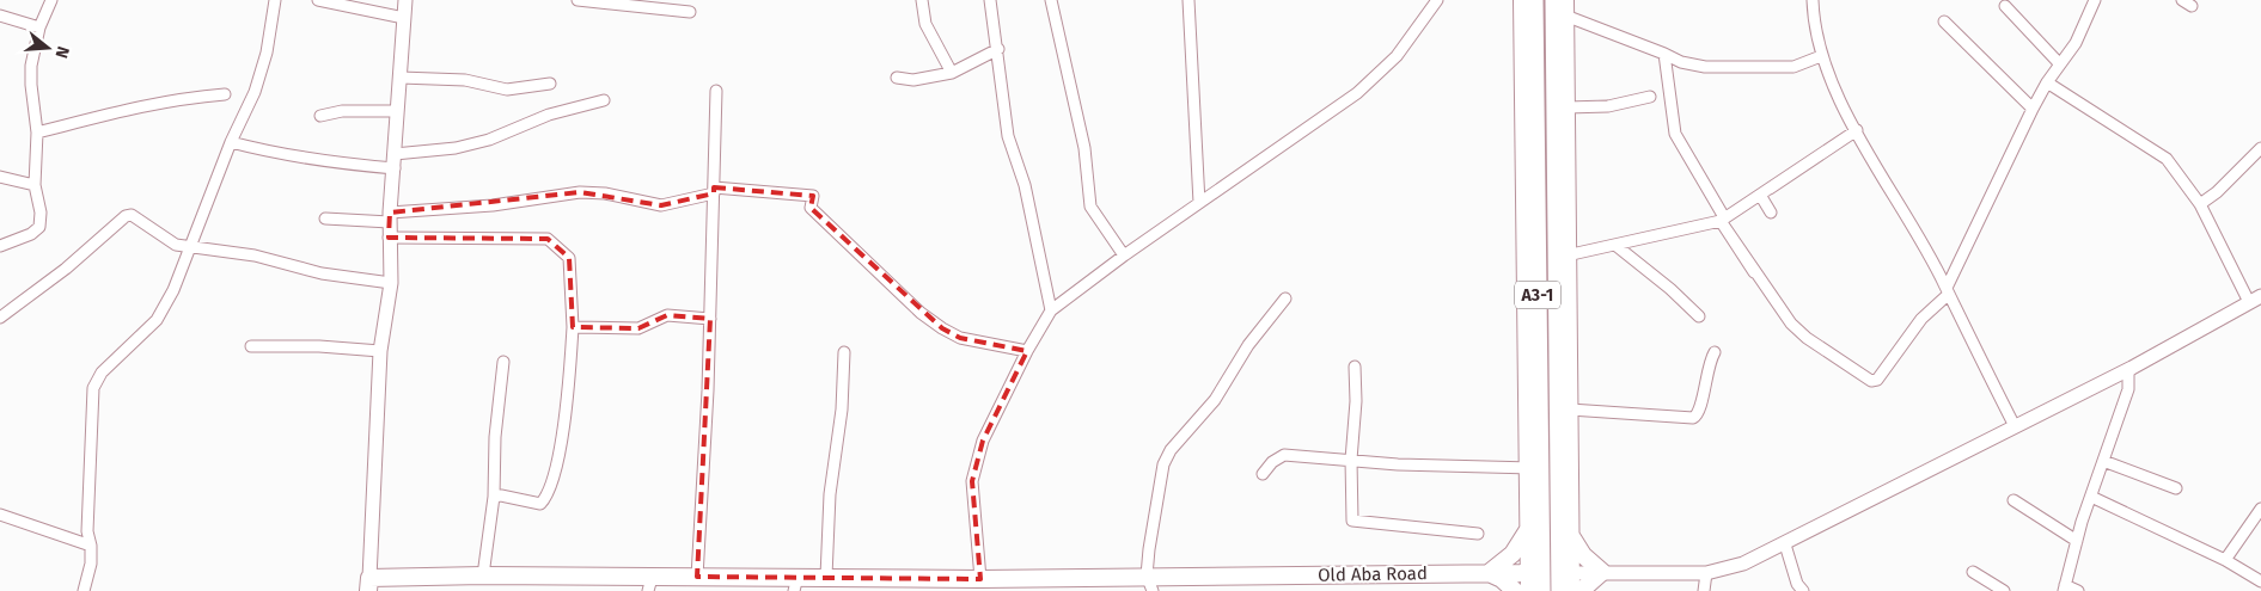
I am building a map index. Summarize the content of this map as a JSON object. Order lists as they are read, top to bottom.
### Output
{
  "streets": {
    "highway": ["A3-1"],
    "main road": ["Old Aba Road"]
  },
  "north": "right"
}
